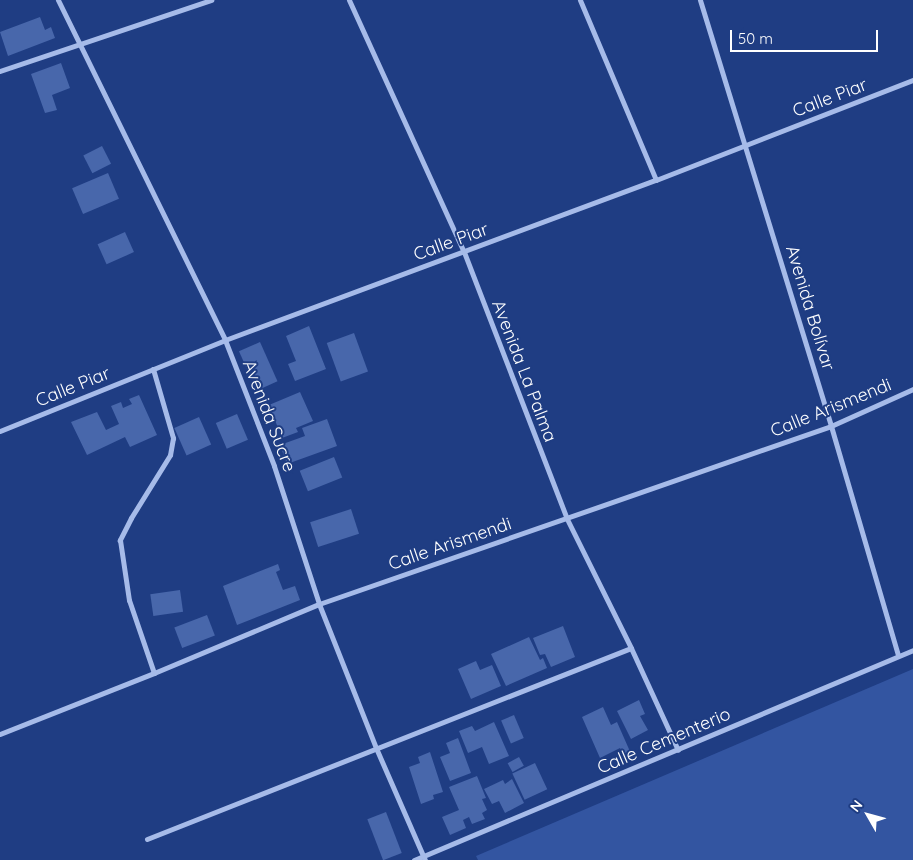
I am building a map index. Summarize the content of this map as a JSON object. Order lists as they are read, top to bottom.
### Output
{
  "streets": {
    "street": [
      "Calle Piar",
      "Avenida Bolívar",
      "Avenida La Palma",
      "Calle Arismendi",
      "Avenida Sucre",
      "Calle Cementerio"
    ]
  },
  "crossings": [
    ["Calle Piar", "Avenida Bolívar"],
    ["Calle Piar", "Avenida La Palma"],
    ["Calle Piar", "Avenida Sucre"],
    ["Avenida Bolívar", "Calle Arismendi"],
    ["Avenida Bolívar", "Calle Cementerio"],
    ["Avenida La Palma", "Calle Arismendi"],
    ["Avenida La Palma", "Calle Cementerio"],
    ["Calle Arismendi", "Avenida Sucre"],
    ["Avenida Sucre", "Calle Cementerio"]
  ],
  "scale_bar": "50 m",
  "north": "top left"
}
